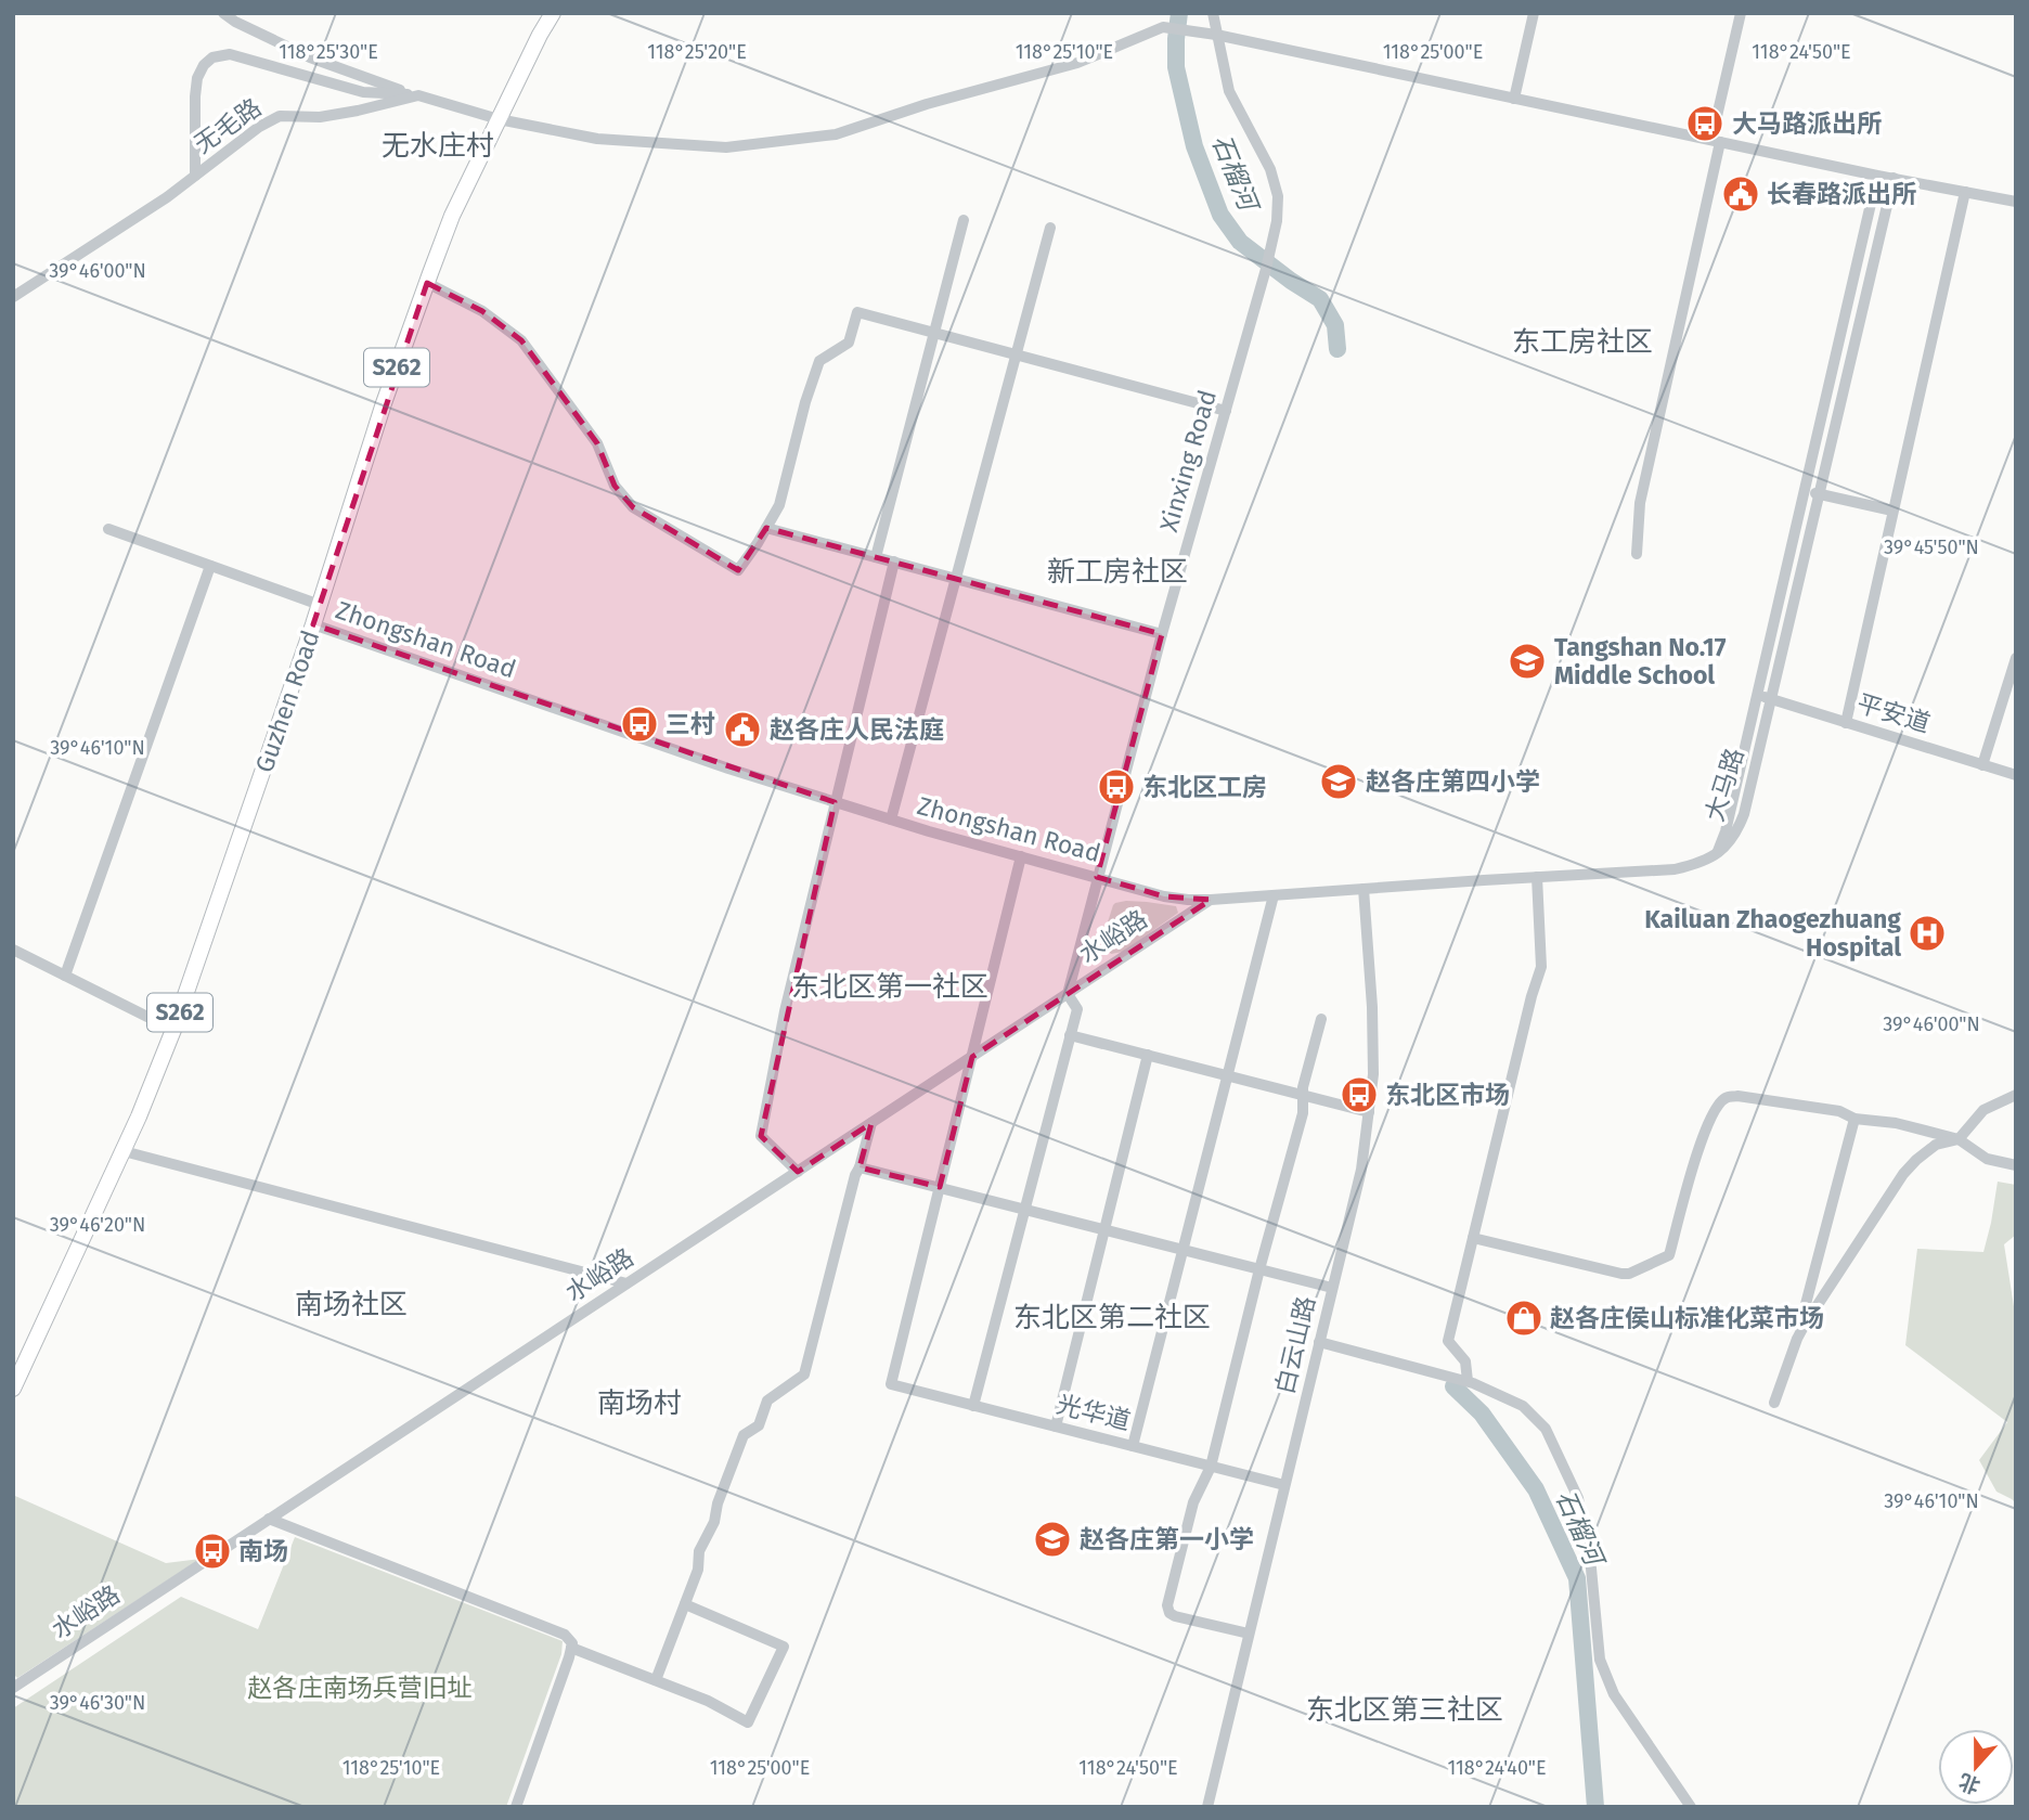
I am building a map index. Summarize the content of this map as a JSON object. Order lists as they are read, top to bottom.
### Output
{
  "streets": {
    "main road": ["S262", "Guzhen Road"],
    "street": [
      "无毛路",
      "Xinxing Road",
      "Zhongshan Road",
      "平安道",
      "大马路",
      "水峪路",
      "白云山路",
      "光华道"
    ]
  },
  "crossings": [
    ["Xinxing Road", "Zhongshan Road"],
    ["Xinxing Road", "水峪路"],
    ["Zhongshan Road", "Guzhen Road"],
    ["Zhongshan Road", "大马路"],
    ["Zhongshan Road", "水峪路"],
    ["Zhongshan Road", "白云山路"],
    ["平安道", "大马路"],
    ["白云山路", "光华道"]
  ],
  "districts": [
    "无水庄村",
    "东工房社区",
    "新工房社区",
    "东北区第一社区",
    "南场社区",
    "东北区第二社区",
    "南场村",
    "东北区第三社区"
  ],
  "water": ["石榴河"],
  "parks": ["赵各庄南场兵营旧址"],
  "places": {
    "bus stop": [
      "大马路派出所",
      "三村",
      "东北区工房",
      "东北区市场",
      "南场"
    ],
    "public building": ["长春路派出所", "赵各庄人民法庭"],
    "school or university": ["Tangshan No.17 Middle School", "赵各庄第四小学", "赵各庄第一小学"],
    "hospital": ["Kailuan Zhaogezhuang Hospital"],
    "shop": ["赵各庄侯山标准化菜市场"]
  },
  "north": "bottom",
  "coordinates": [
    "118°25'20\"E",
    "118°25'10\"E",
    "118°25'00\"E",
    "118°24'50\"E",
    "118°25'30\"E",
    "39°46'00\"N",
    "39°45'50\"N",
    "39°46'10\"N",
    "39°46'20\"N",
    "39°46'30\"N",
    "118°24'40\"E"
  ]
}
